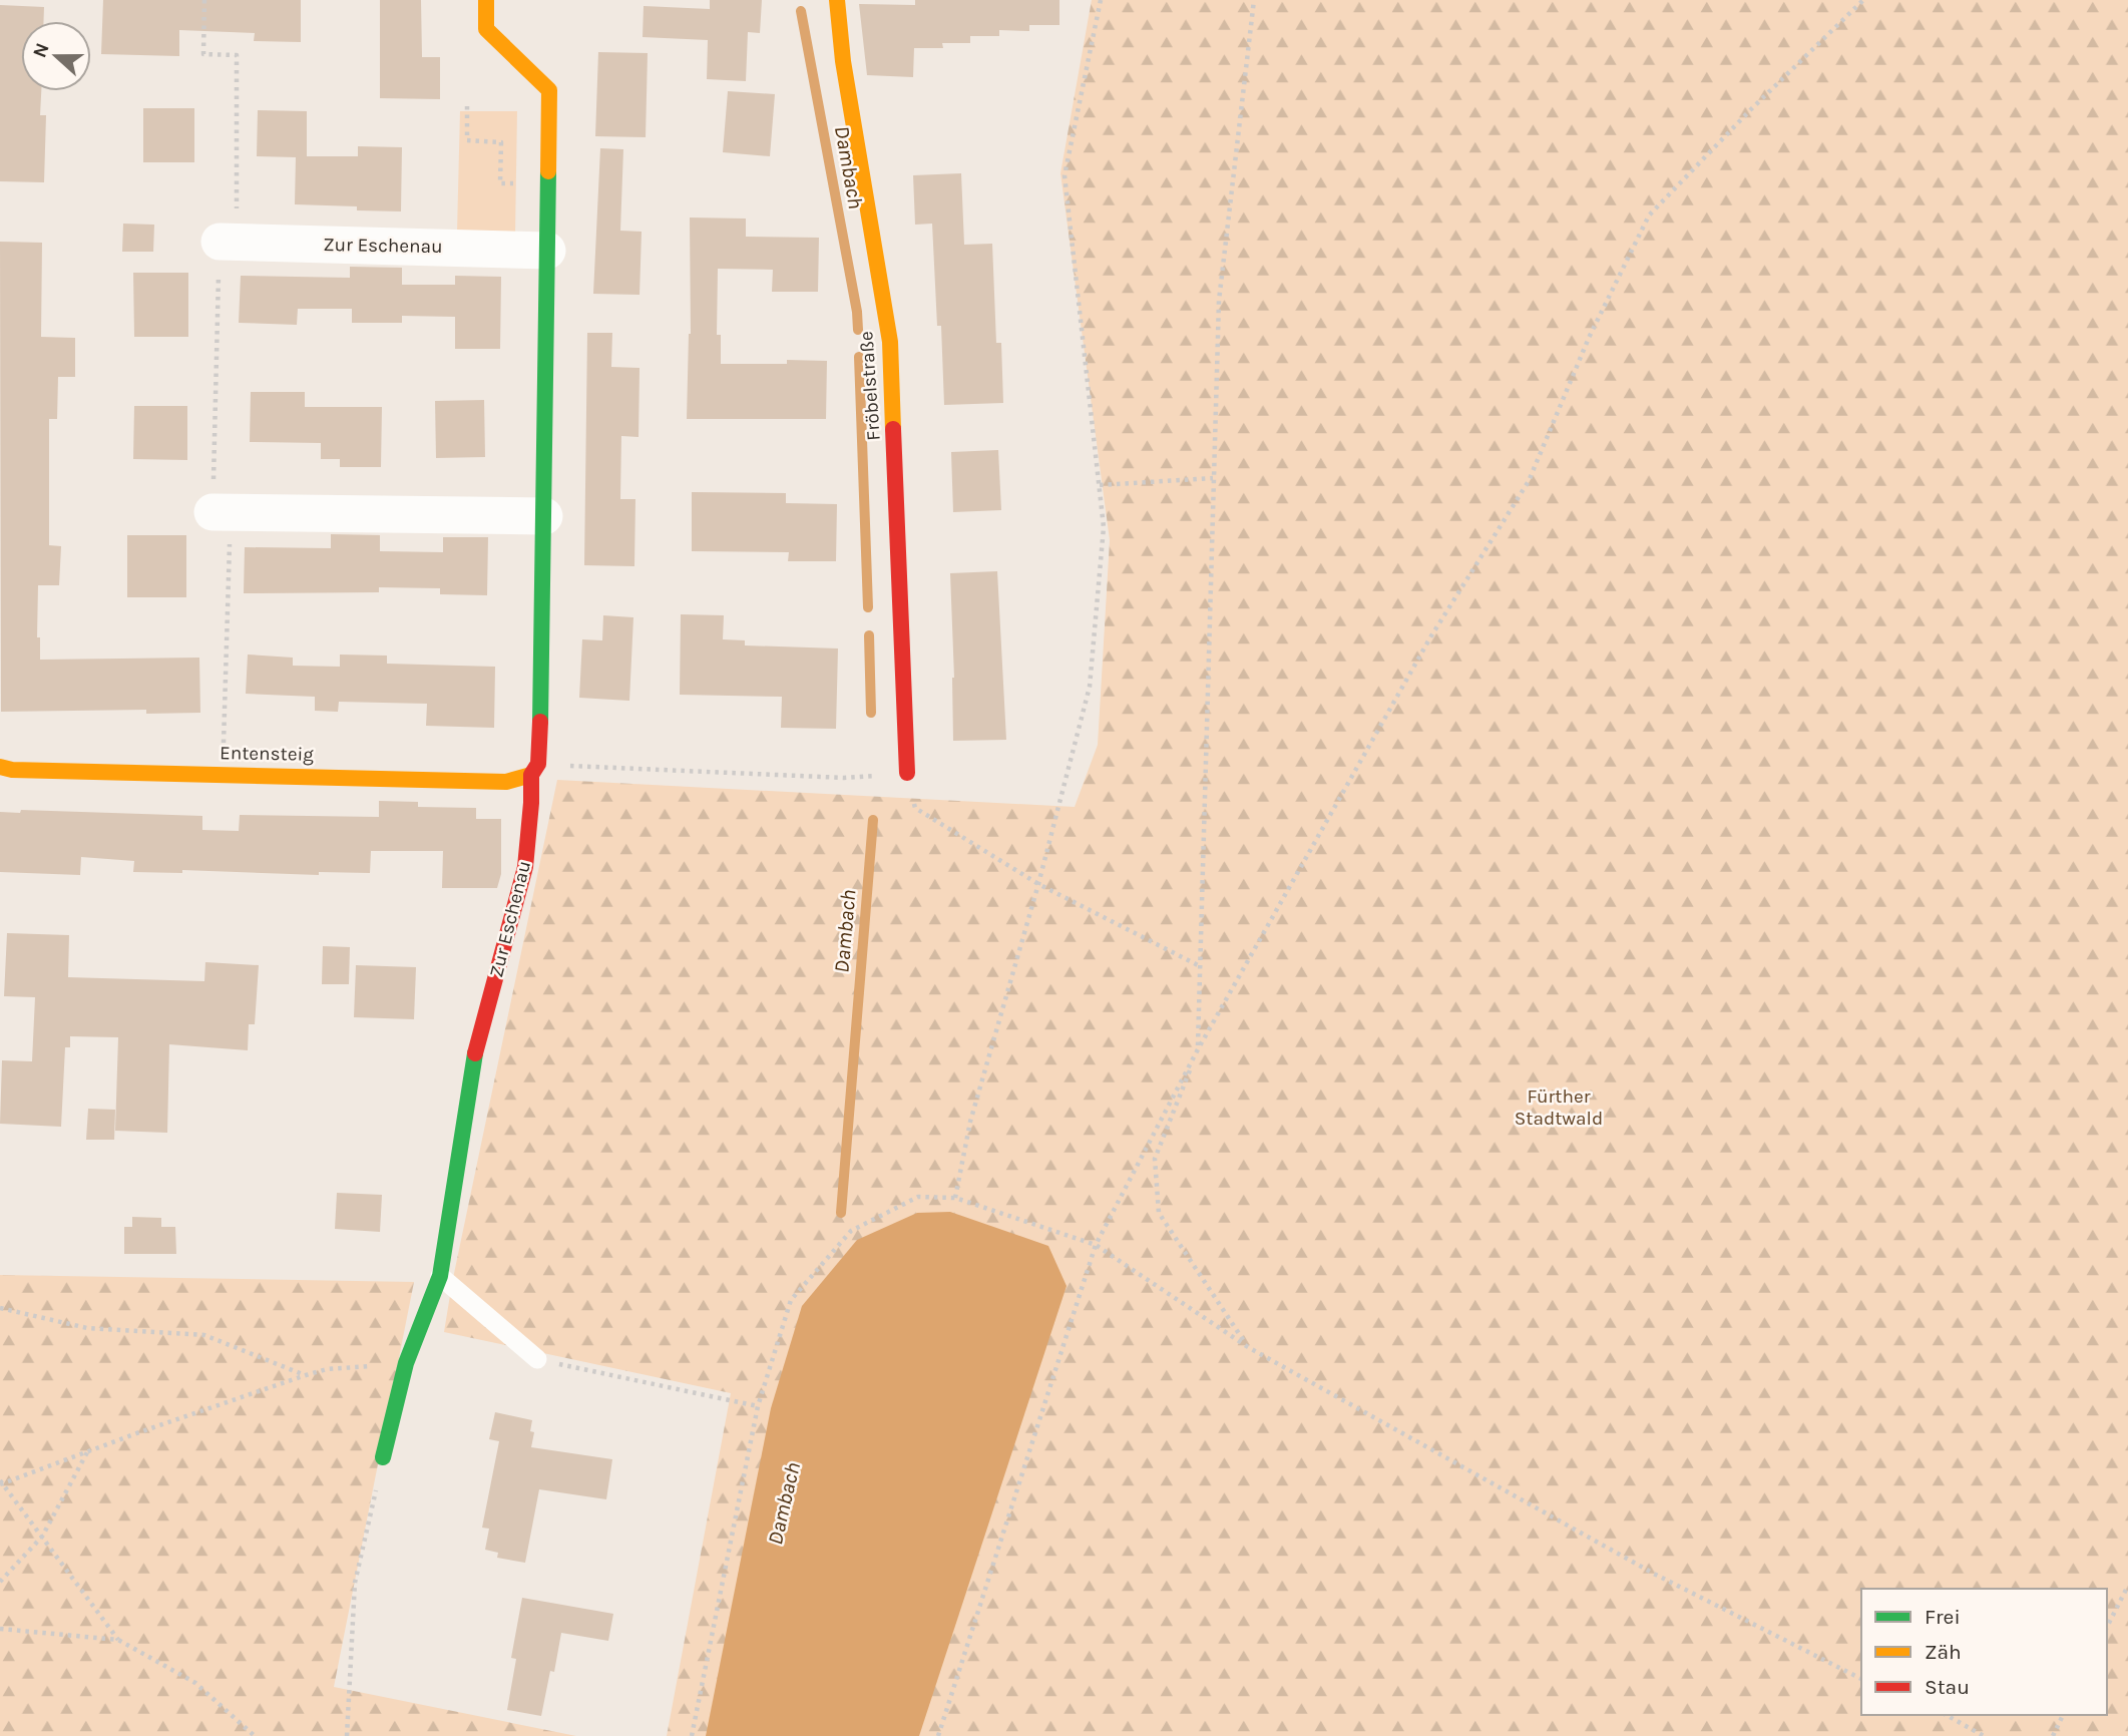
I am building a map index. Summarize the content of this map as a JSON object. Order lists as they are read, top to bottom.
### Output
{
  "streets": {
    "street": ["Zur Eschenau", "Fröbelstraße", "Entensteig"]
  },
  "crossings": [
    ["Zur Eschenau", "Entensteig"]
  ],
  "water": ["Dambach"],
  "parks": ["Fürther Stadtwald"],
  "legend": ["Frei", "Zäh", "Stau"],
  "north": "left"
}
